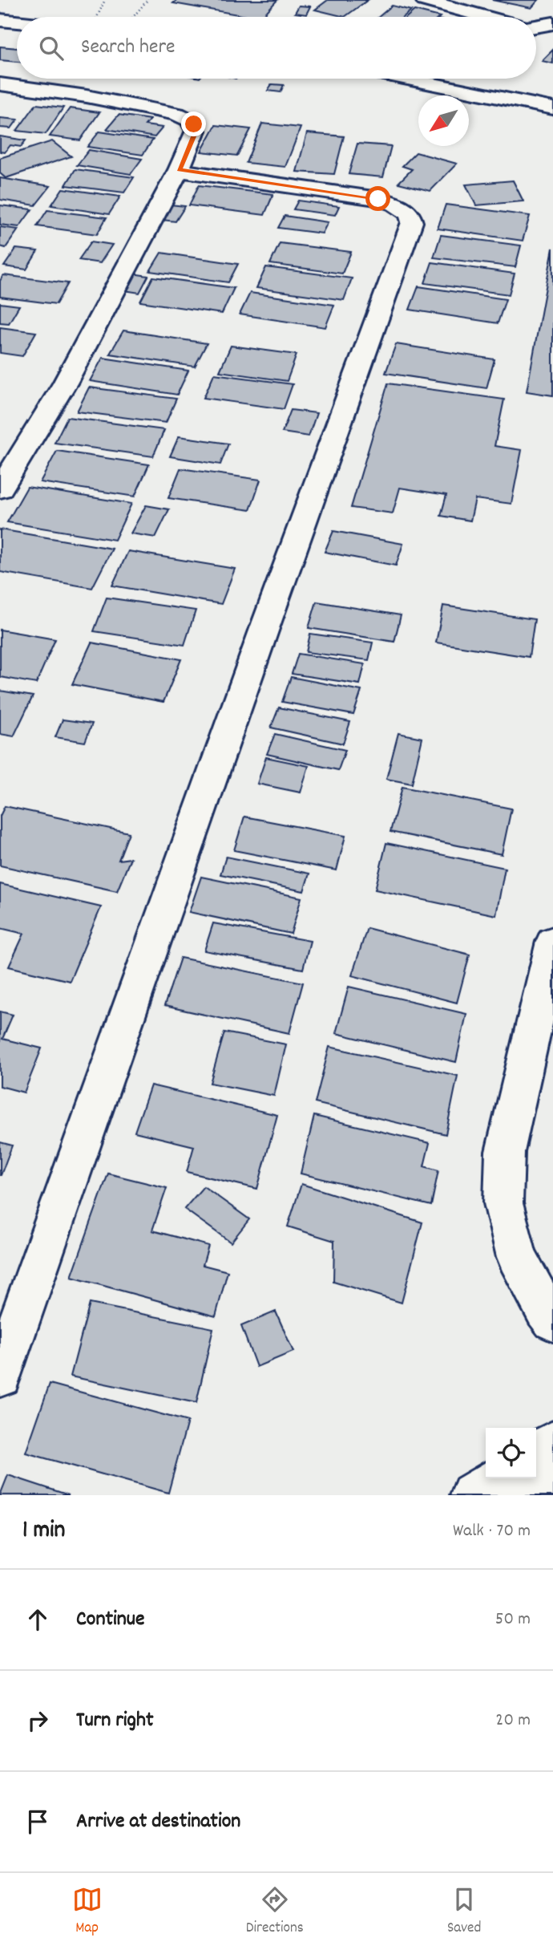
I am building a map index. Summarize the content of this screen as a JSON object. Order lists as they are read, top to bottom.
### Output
{
  "north": "bottom left",
  "page": {
    "search": "Search here",
    "heading": ["1 min", "Walk · 70 m"],
    "list": [
      ["Continue", "50 m"],
      ["Turn right", "20 m"],
      "Arrive at destination"
    ],
    "nav": ["Map", "Directions", "Saved"]
  }
}
